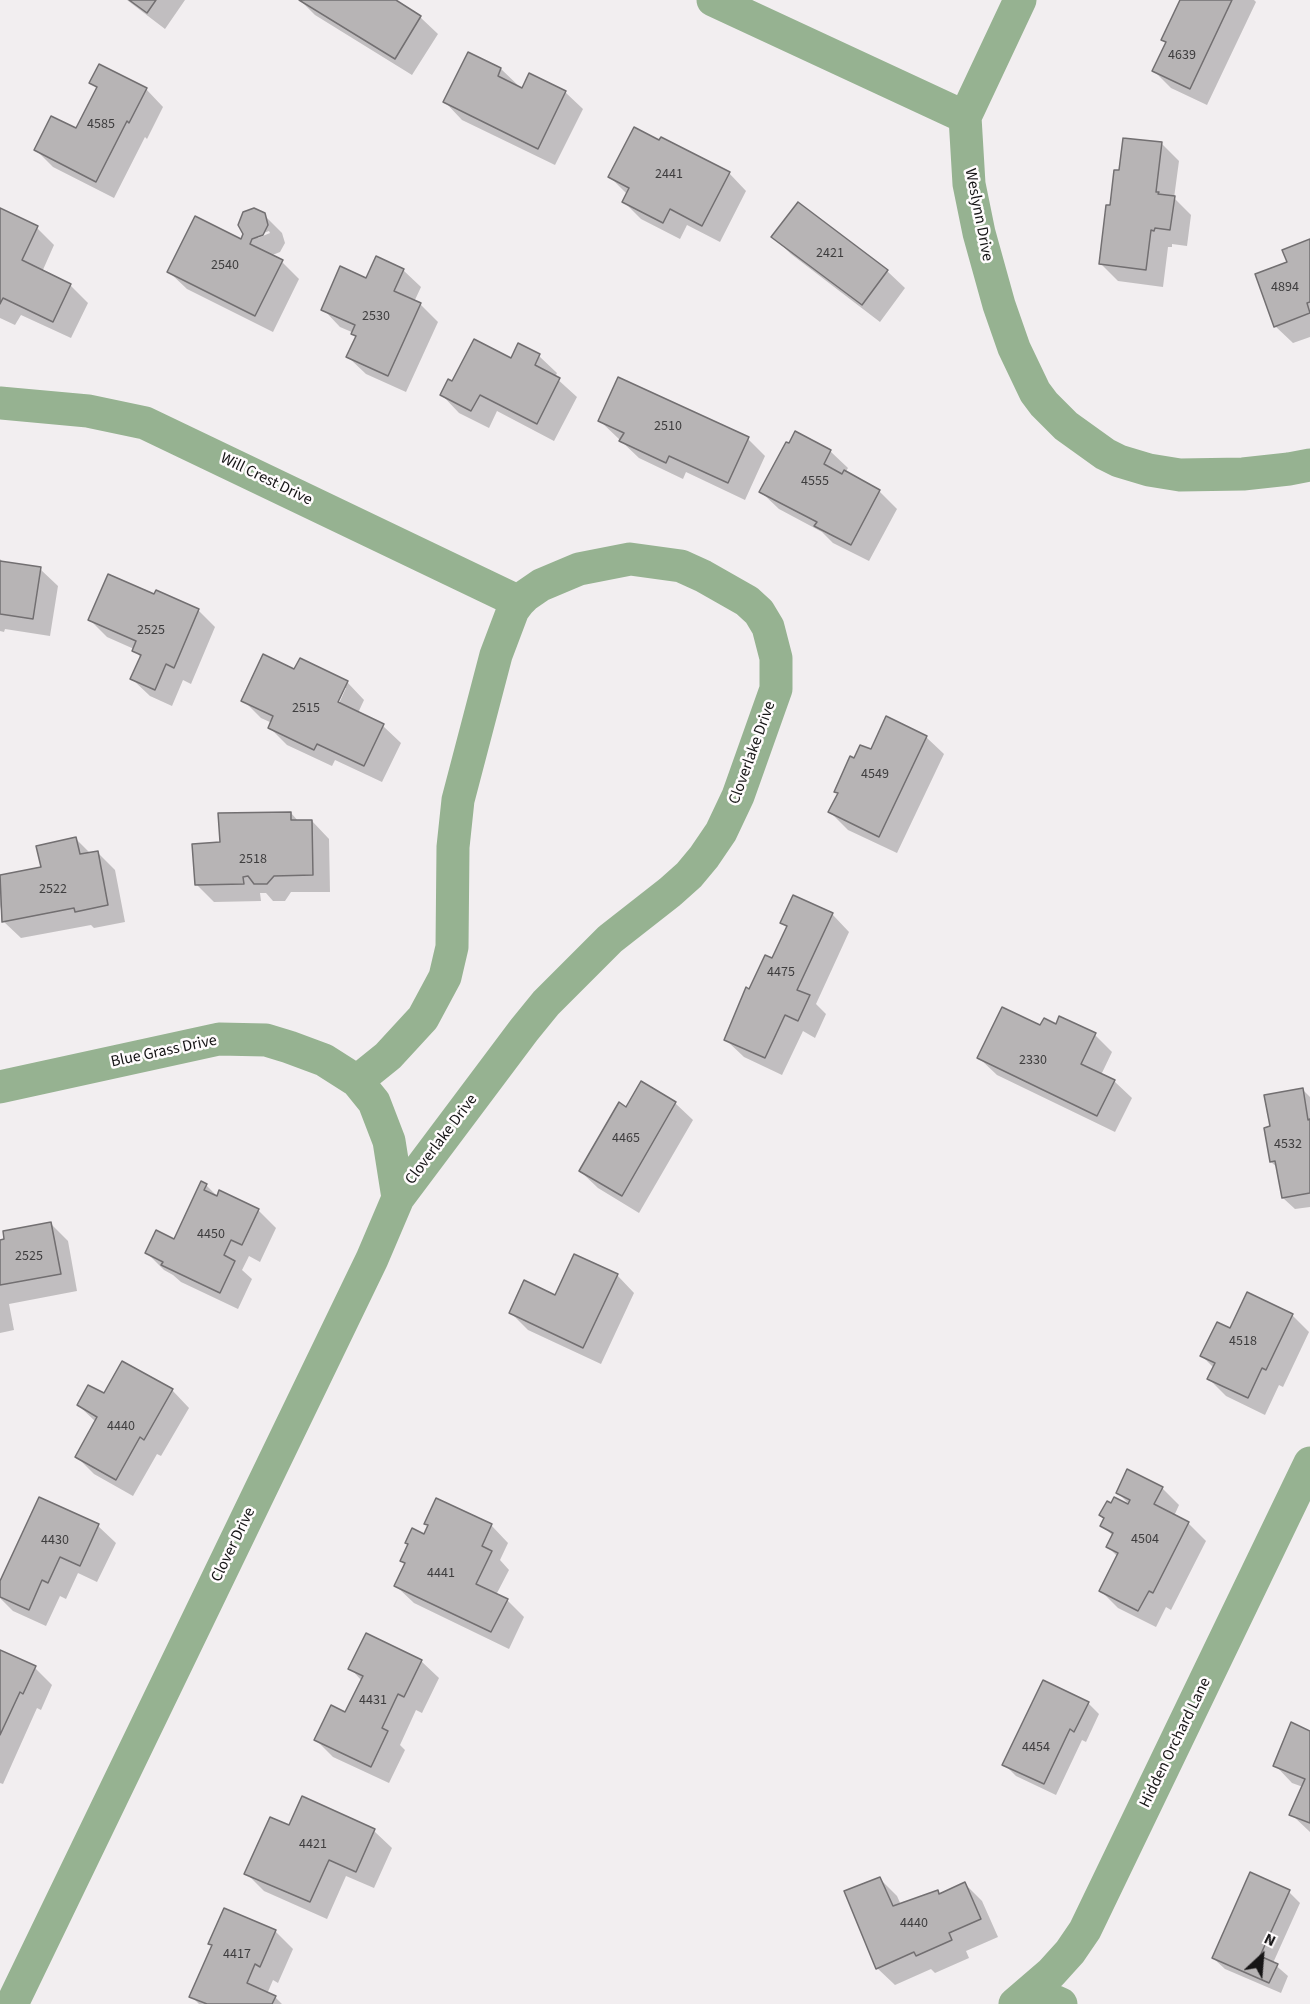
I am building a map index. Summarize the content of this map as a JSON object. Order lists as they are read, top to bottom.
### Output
{
  "streets": {
    "street": [
      "Weslynn Drive",
      "Will Crest Drive",
      "Cloverlake Drive",
      "Blue Grass Drive",
      "Clover Drive",
      "Hidden Orchard Lane"
    ]
  },
  "crossings": [
    ["Will Crest Drive", "Cloverlake Drive"],
    ["Cloverlake Drive", "Blue Grass Drive"],
    ["Cloverlake Drive", "Clover Drive"]
  ],
  "house_numbers": [
    "4639",
    "4585",
    "2441",
    "2421",
    "2540",
    "4894",
    "2530",
    "2510",
    "4555",
    "2525",
    "2515",
    "4549",
    "2518",
    "2522",
    "4475",
    "2330",
    "4465",
    "4532",
    "4450",
    "2525",
    "4518",
    "4440",
    "4504",
    "4430",
    "4441",
    "4431",
    "4454",
    "4421",
    "4440",
    "4417"
  ],
  "north": "top right"
}
